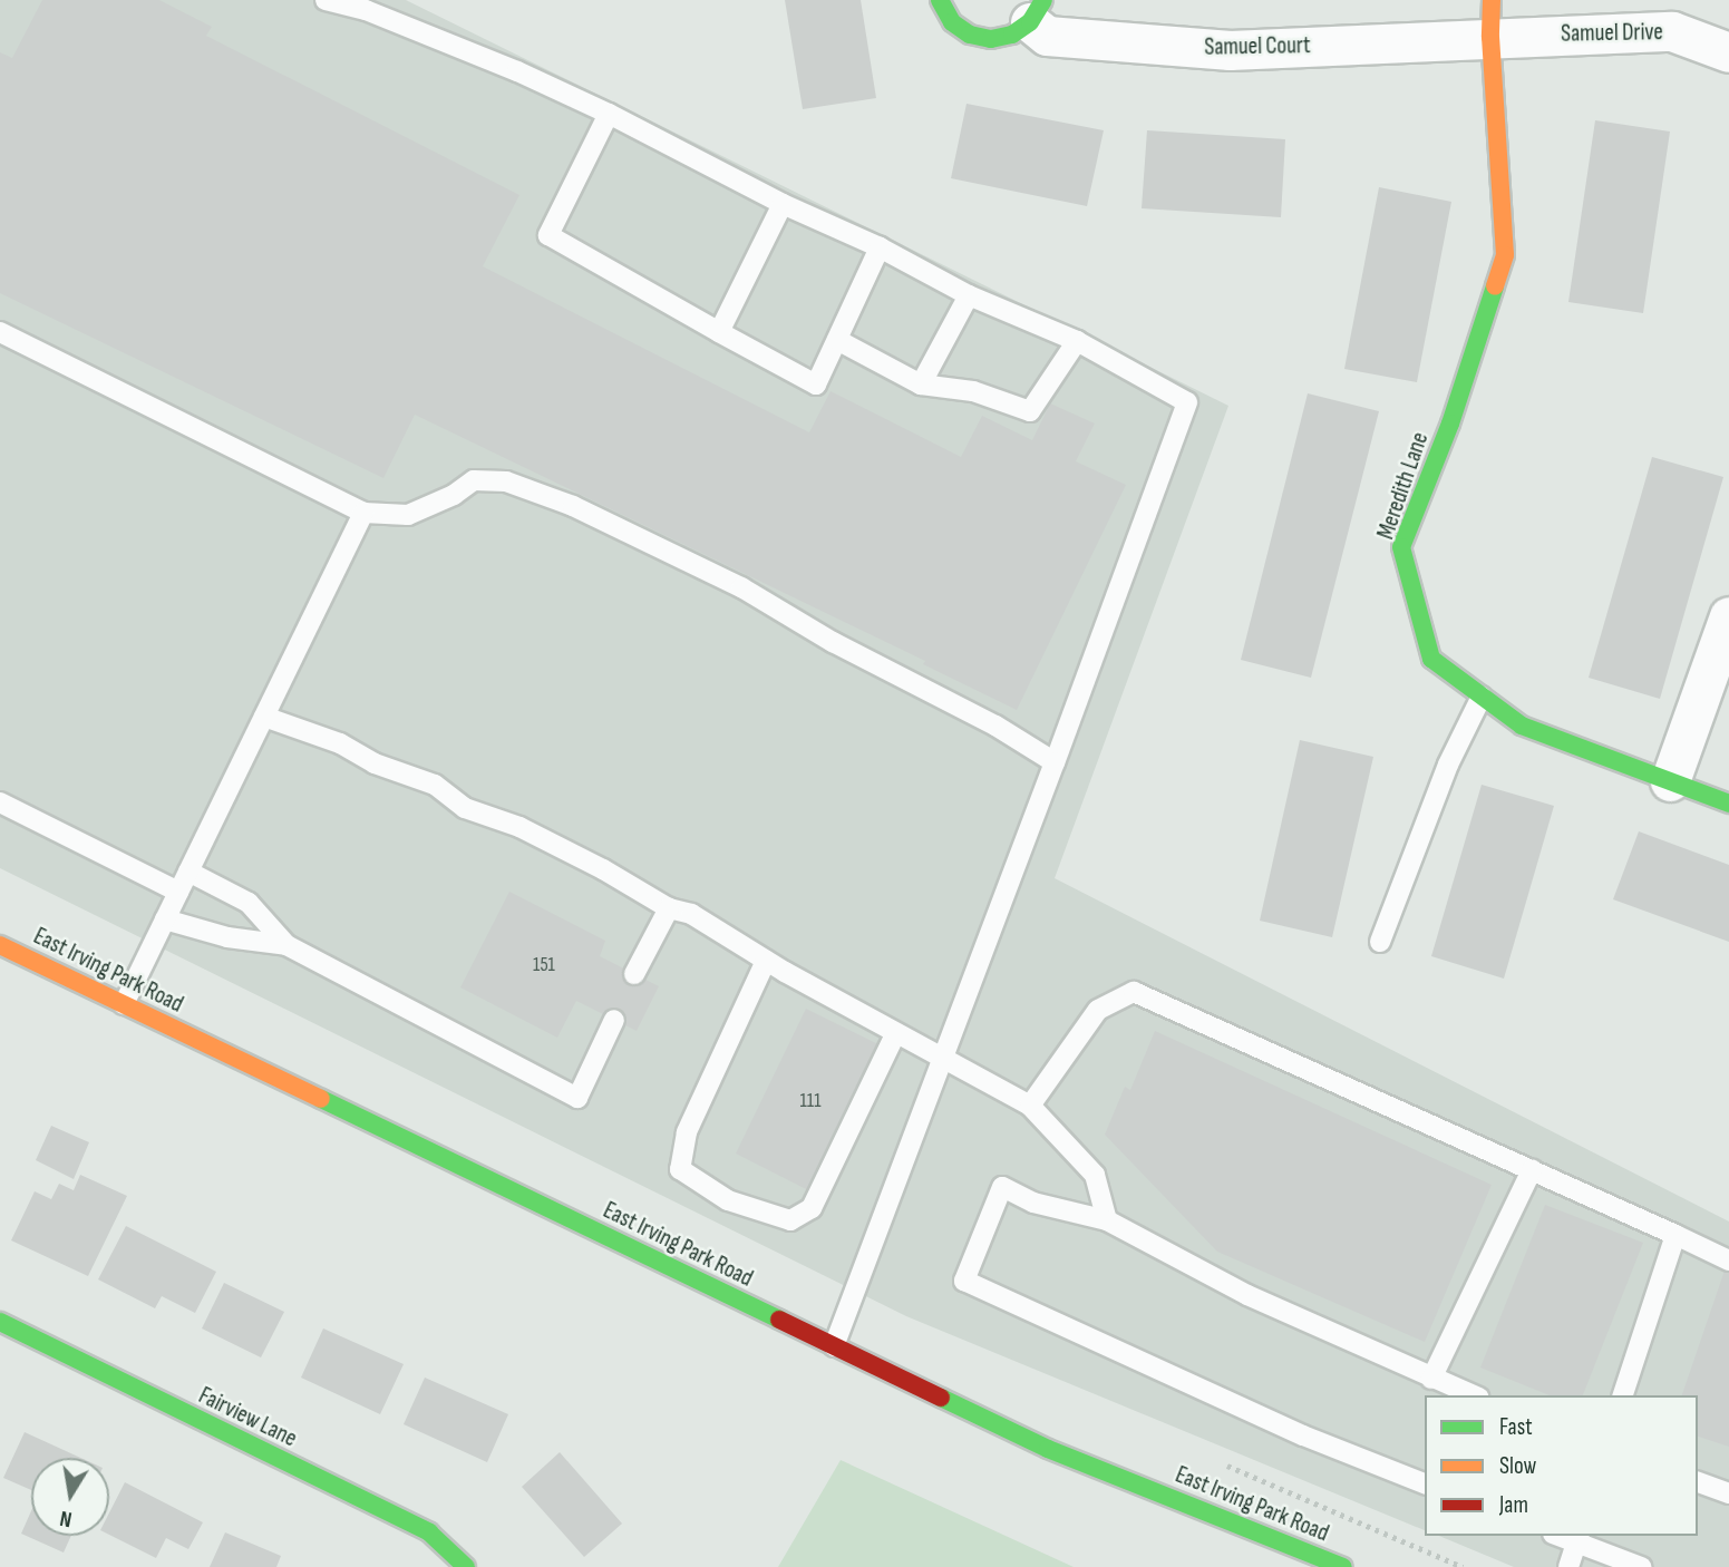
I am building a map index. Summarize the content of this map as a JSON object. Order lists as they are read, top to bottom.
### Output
{
  "streets": {
    "street": [
      "Samuel Drive",
      "Samuel Court",
      "Meredith Lane",
      "East Irving Park Road",
      "Fairview Lane"
    ]
  },
  "crossings": [
    ["Samuel Drive", "Samuel Court"],
    ["Samuel Drive", "Meredith Lane"],
    ["Samuel Court", "Meredith Lane"]
  ],
  "house_numbers": ["151", "111"],
  "legend": ["Fast", "Slow", "Jam"],
  "north": "bottom"
}
